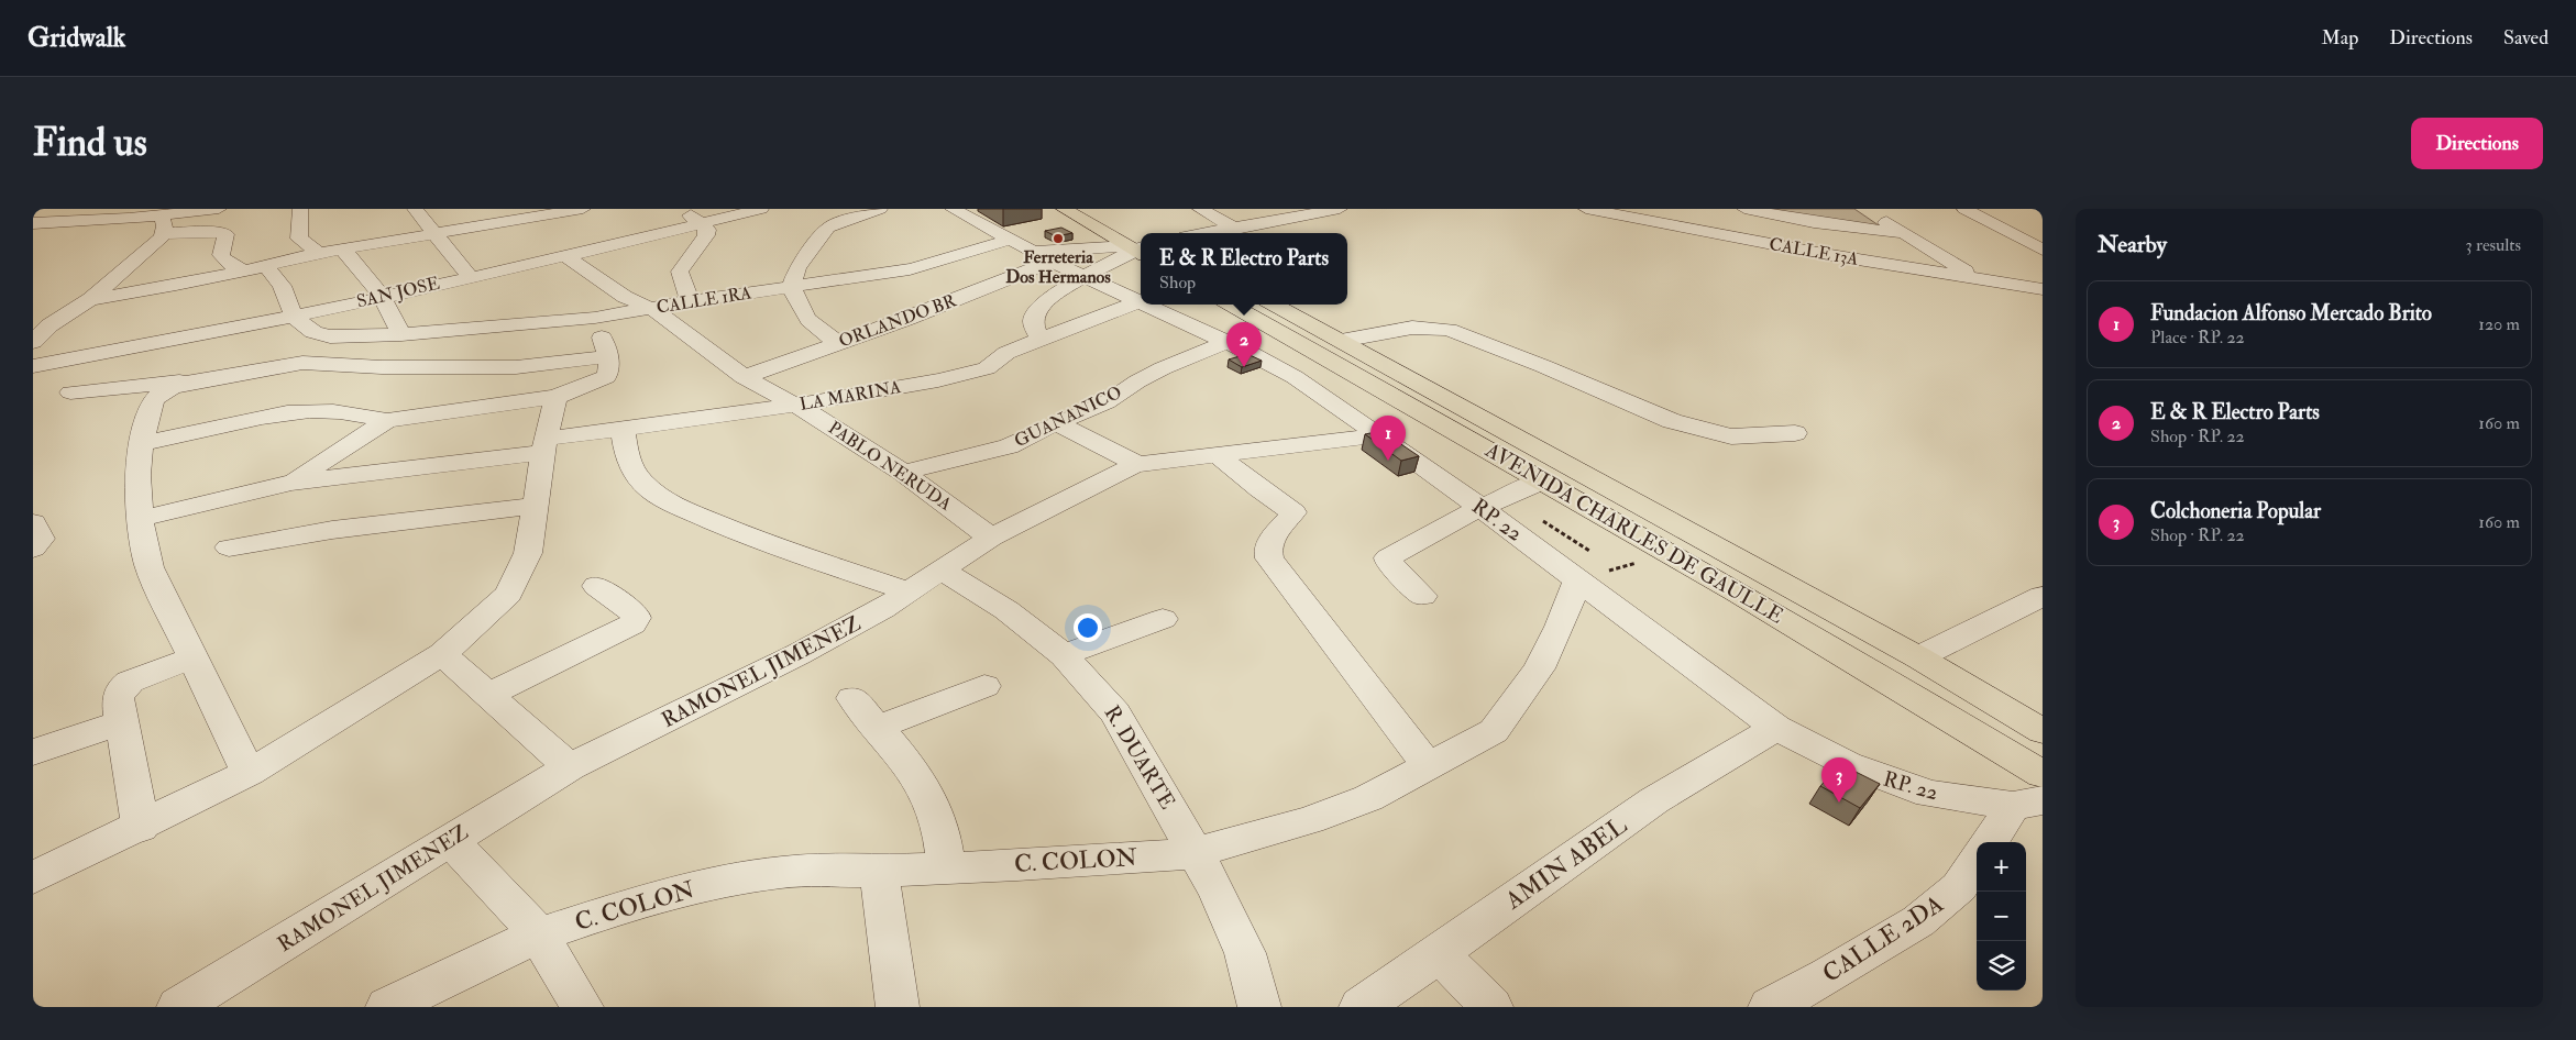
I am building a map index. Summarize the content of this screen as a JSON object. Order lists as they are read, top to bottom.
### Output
{
  "streets": {
    "main road": ["AVENIDA CHARLES DE GAULLE"],
    "street": [
      "CALLE 13A",
      "SAN JOSE",
      "CALLE 1RA",
      "ORLANDO BR",
      "LA MARINA",
      "GUANANICO",
      "PABLO NERUDA",
      "RP. 22",
      "RAMONEL JIMENEZ",
      "R. DUARTE",
      "C. COLON",
      "AMIN ABEL",
      "CALLE 2DA"
    ]
  },
  "crossings": [
    ["SAN JOSE", "CALLE 1RA"],
    ["SAN JOSE", "PABLO NERUDA"],
    ["CALLE 1RA", "ORLANDO BR"],
    ["CALLE 1RA", "PABLO NERUDA"],
    ["CALLE 1RA", "RP. 22"],
    ["ORLANDO BR", "PABLO NERUDA"],
    ["ORLANDO BR", "RP. 22"],
    ["LA MARINA", "PABLO NERUDA"],
    ["LA MARINA", "RP. 22"],
    ["GUANANICO", "PABLO NERUDA"],
    ["GUANANICO", "RP. 22"],
    ["PABLO NERUDA", "RAMONEL JIMENEZ"],
    ["RP. 22", "RAMONEL JIMENEZ"],
    ["RP. 22", "C. COLON"],
    ["RP. 22", "AMIN ABEL"],
    ["RAMONEL JIMENEZ", "R. DUARTE"],
    ["R. DUARTE", "C. COLON"]
  ],
  "places": ["Ferreteria Dos Hermanos"],
  "page": {
    "header": "Gridwalk",
    "nav": ["Map", "Directions", "Saved"],
    "buttons": "Directions",
    "title": "Find us",
    "heading": ["Nearby", "3 results"],
    "popup": ["E & R Electro Parts", "Shop"],
    "list": [
      {
        "mark": "1",
        "name": "Fundacion Alfonso Mercado Brito",
        "note": "Place · RP. 22",
        "value": "120 m"
      },
      {
        "mark": "2",
        "name": "E & R Electro Parts",
        "note": "Shop · RP. 22",
        "value": "160 m"
      },
      {
        "mark": "3",
        "name": "Colchoneria Popular",
        "note": "Shop · RP. 22",
        "value": "160 m"
      }
    ],
    "pins": ["2", "1", "3"],
    "map_buttons": ["+", "−"]
  }
}
